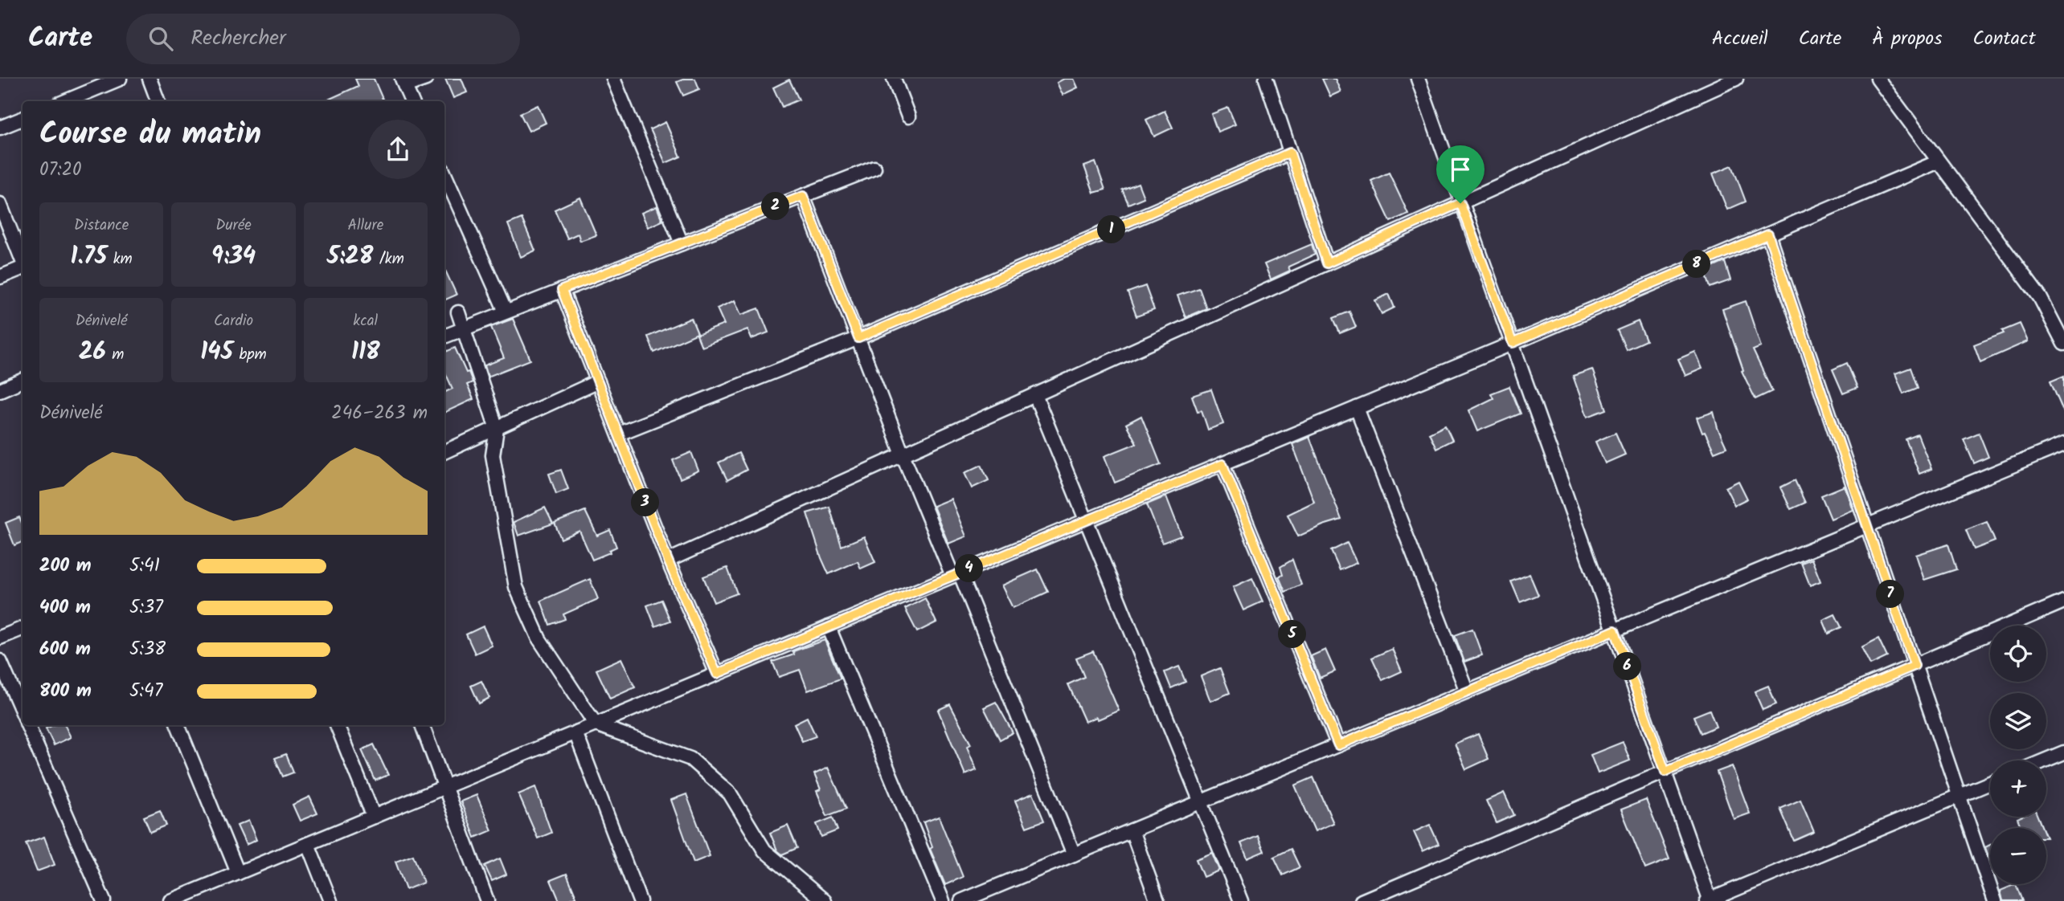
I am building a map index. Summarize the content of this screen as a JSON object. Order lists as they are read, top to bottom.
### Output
{
  "page": {
    "header": "Carte",
    "search": "Rechercher",
    "nav": [
      "Accueil",
      "Carte",
      "À propos",
      "Contact"
    ],
    "heading": ["Course du matin", "07:20"],
    "pins": [
      "2",
      "1",
      "8",
      "3",
      "4",
      "7",
      "5",
      "6"
    ],
    "stats": [
      ["Distance", "1.75 km"],
      ["Durée", "9:34"],
      ["Allure", "5:28 /km"],
      ["Dénivelé", "26 m"],
      ["Cardio", "145 bpm"],
      ["kcal", "118"]
    ],
    "chart": ["Dénivelé", "246–263 m"],
    "list": [
      {
        "name": "200 m",
        "note": "5:41"
      },
      {
        "name": "400 m",
        "note": "5:37"
      },
      {
        "name": "600 m",
        "note": "5:38"
      },
      {
        "name": "800 m",
        "note": "5:47"
      }
    ],
    "map_buttons": ["+", "−"]
  }
}
